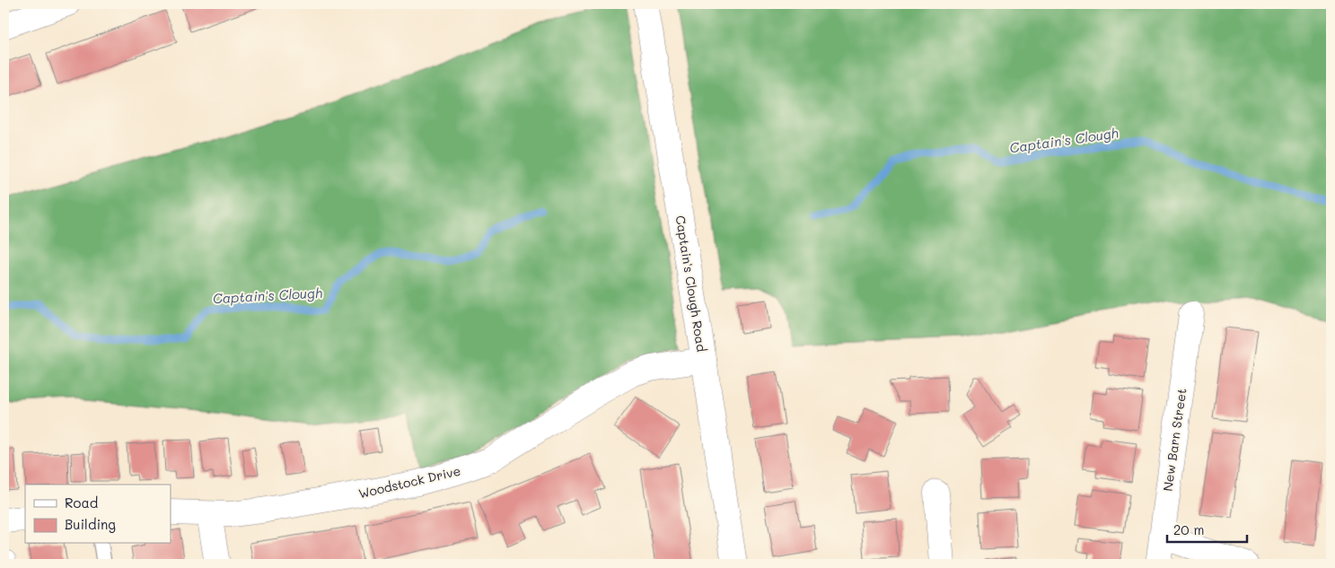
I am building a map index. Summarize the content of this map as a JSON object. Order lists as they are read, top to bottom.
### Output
{
  "streets": {
    "street": ["Captain's Clough Road", "New Barn Street", "Woodstock Drive"]
  },
  "crossings": [
    ["Captain's Clough Road", "Woodstock Drive"]
  ],
  "water": ["Captain's Clough"],
  "legend": ["Road", "Building"],
  "scale_bar": "20 m"
}
